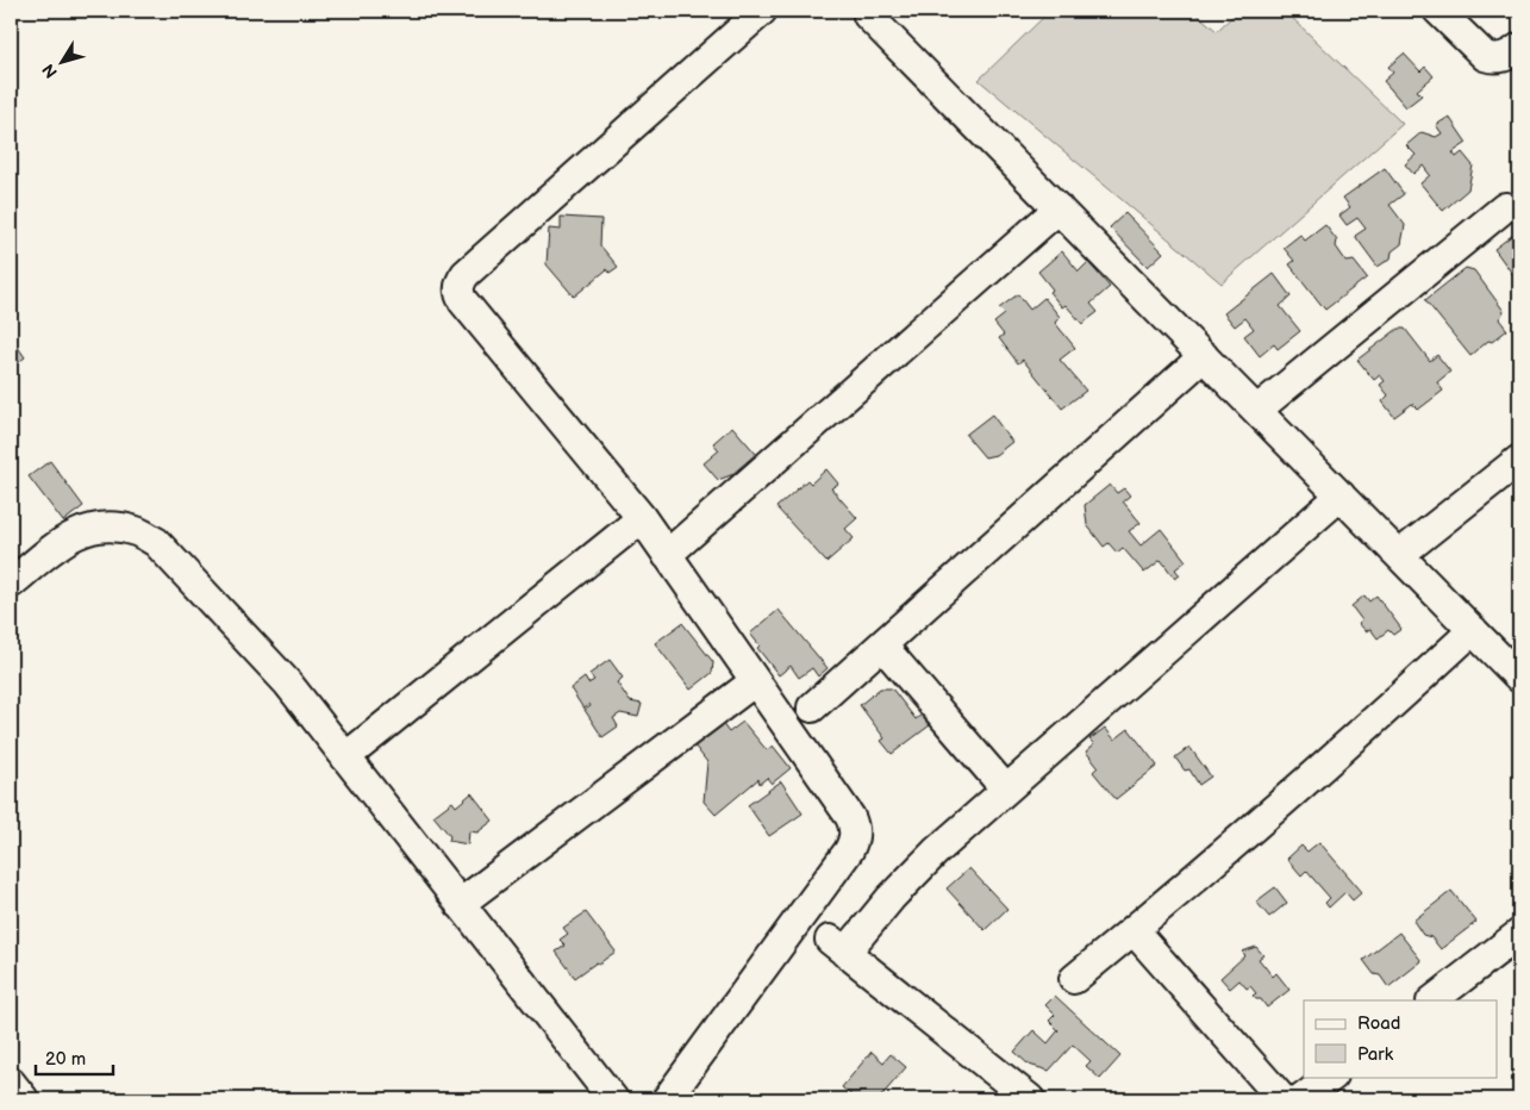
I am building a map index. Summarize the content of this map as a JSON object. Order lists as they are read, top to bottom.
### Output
{
  "legend": ["Road", "Park"],
  "scale_bar": "20 m",
  "north": "bottom left"
}
